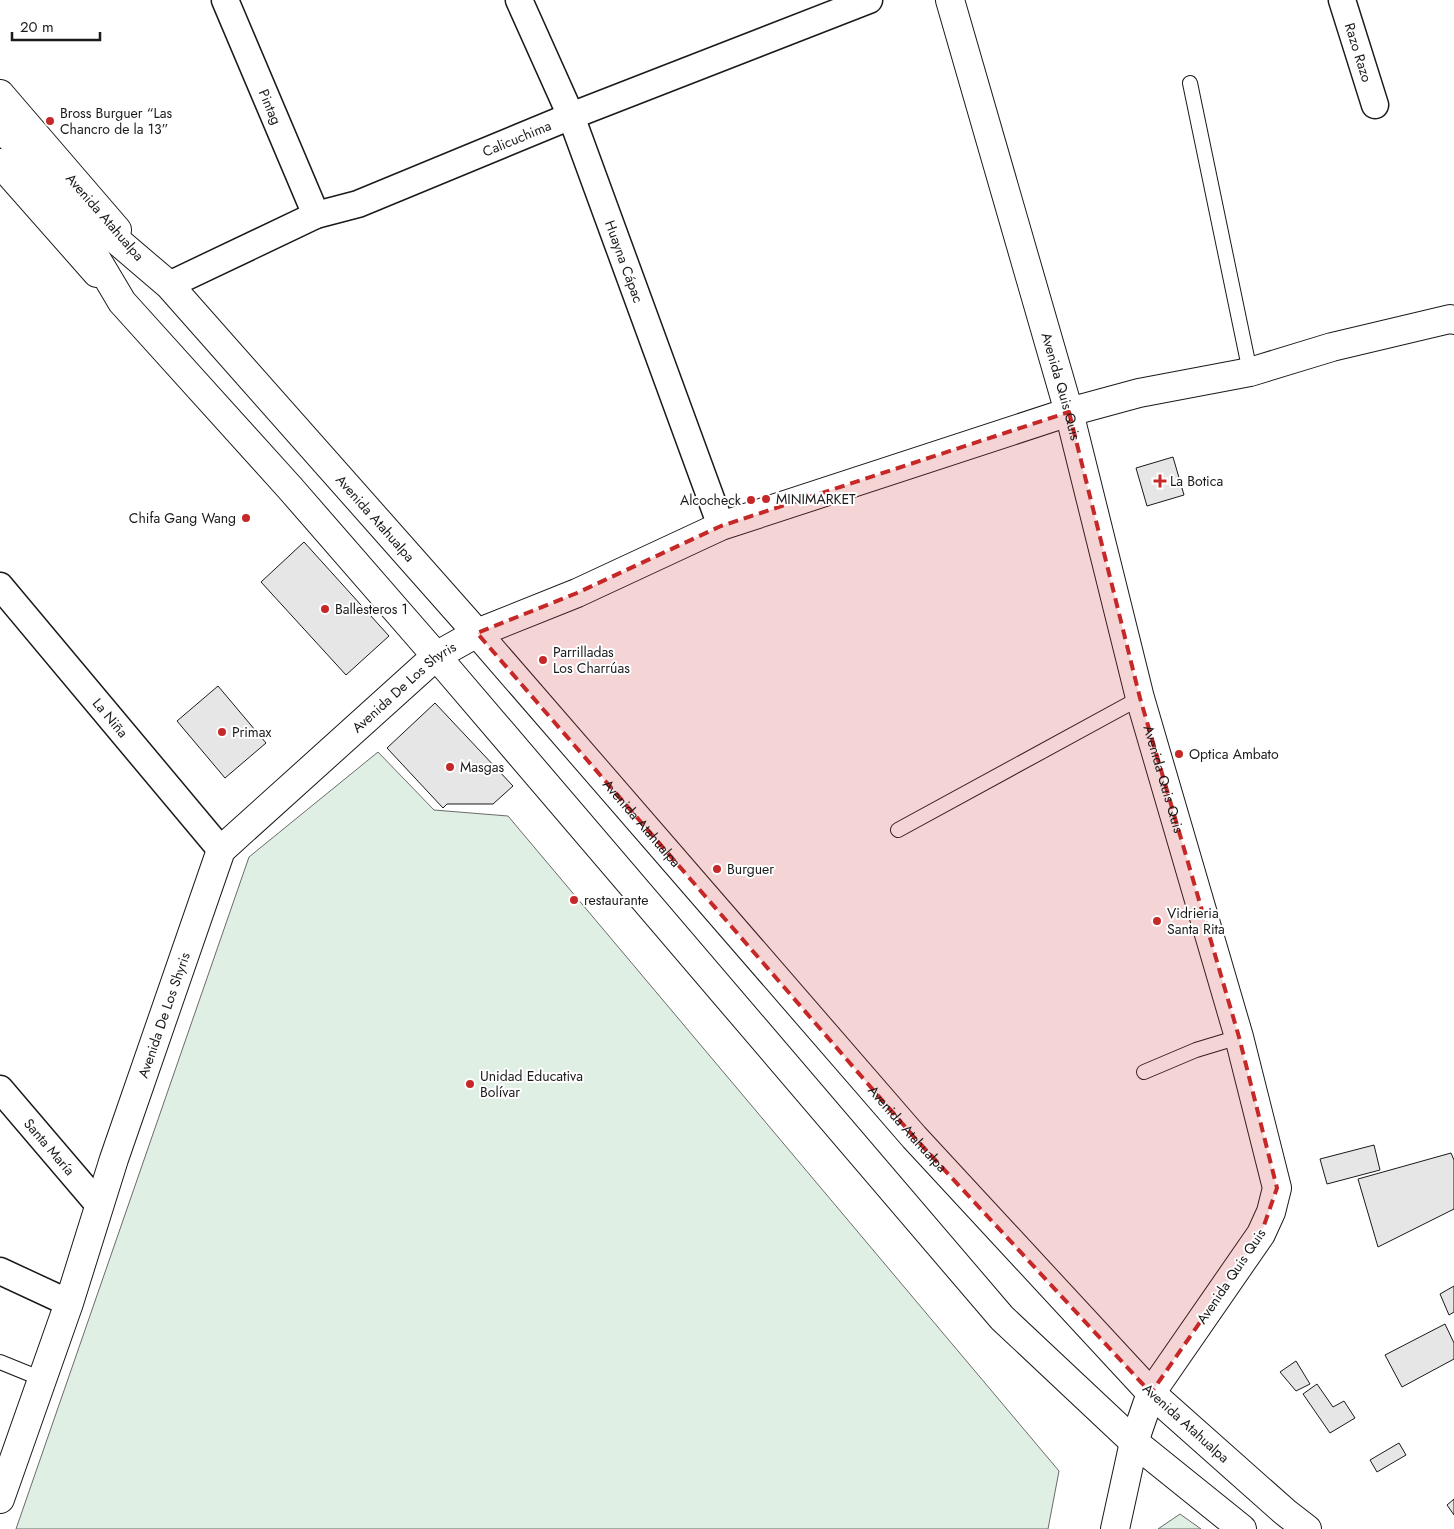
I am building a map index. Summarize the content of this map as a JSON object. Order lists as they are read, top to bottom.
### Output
{
  "streets": {
    "main road": ["Avenida Atahualpa", "Avenida Quis Quis", "Avenida De Los Shyris"],
    "street": [
      "Razo Razo",
      "Pintag",
      "Calicuchima",
      "Huayna Cápac",
      "La Niña",
      "Santa María"
    ]
  },
  "crossings": [
    ["Pintag", "Calicuchima"],
    ["Calicuchima", "Avenida Atahualpa"],
    ["Calicuchima", "Huayna Cápac"],
    ["Avenida Atahualpa", "Avenida Quis Quis"],
    ["Avenida Atahualpa", "Avenida De Los Shyris"],
    ["Huayna Cápac", "Avenida De Los Shyris"],
    ["Avenida Quis Quis", "Avenida De Los Shyris"],
    ["Avenida De Los Shyris", "La Niña"],
    ["Avenida De Los Shyris", "Santa María"]
  ],
  "places": {
    "other": [
      "Bross Burguer “Las Chancro de la 13”",
      "MINIMARKET",
      "Alcocheck",
      "Chifa Gang Wang",
      "Ballesteros 1",
      "Parrilladas Los Charrúas",
      "Primax",
      "Optica Ambato",
      "Masgas",
      "Burguer",
      "restaurante",
      "Vidrieria Santa Rita",
      "Unidad Educativa Bolívar"
    ],
    "health": ["La Botica"]
  },
  "scale_bar": "20 m"
}
